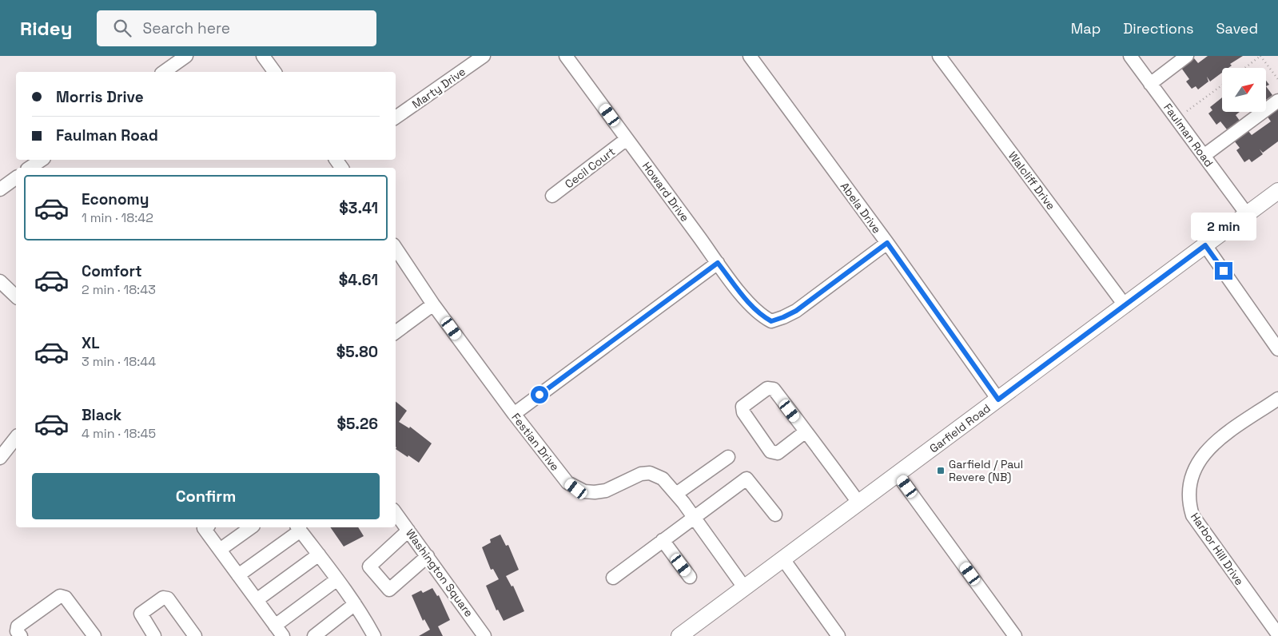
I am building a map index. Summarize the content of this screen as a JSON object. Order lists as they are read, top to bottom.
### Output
{
  "streets": {
    "main road": ["Garfield Road"],
    "street": [
      "Marty Drive",
      "Faulman Road",
      "Cecil Court",
      "Walcliff Drive",
      "Howard Drive",
      "Abela Drive",
      "Festian Drive",
      "Harbor Hill Drive",
      "Washington Square"
    ]
  },
  "crossings": [
    ["Faulman Road", "Garfield Road"],
    ["Cecil Court", "Howard Drive"],
    ["Walcliff Drive", "Garfield Road"],
    ["Howard Drive", "Abela Drive"],
    ["Abela Drive", "Garfield Road"],
    ["Garfield Road", "Festian Drive"]
  ],
  "places": {
    "transit": ["Garfield / Paul Revere (NB)"]
  },
  "north": "top right",
  "page": {
    "header": "Ridey",
    "search": "Search here",
    "nav": ["Map", "Directions", "Saved"],
    "banner": ["Morris Drive", "Faulman Road"],
    "list": [
      {
        "name": "Economy",
        "note": "1 min · 18:42",
        "value": "$3.41"
      },
      {
        "name": "Comfort",
        "note": "2 min · 18:43",
        "value": "$4.61"
      },
      {
        "name": "XL",
        "note": "3 min · 18:44",
        "value": "$5.80"
      },
      {
        "name": "Black",
        "note": "4 min · 18:45",
        "value": "$5.26"
      }
    ],
    "bubble": "2 min",
    "buttons": "Confirm"
  }
}
